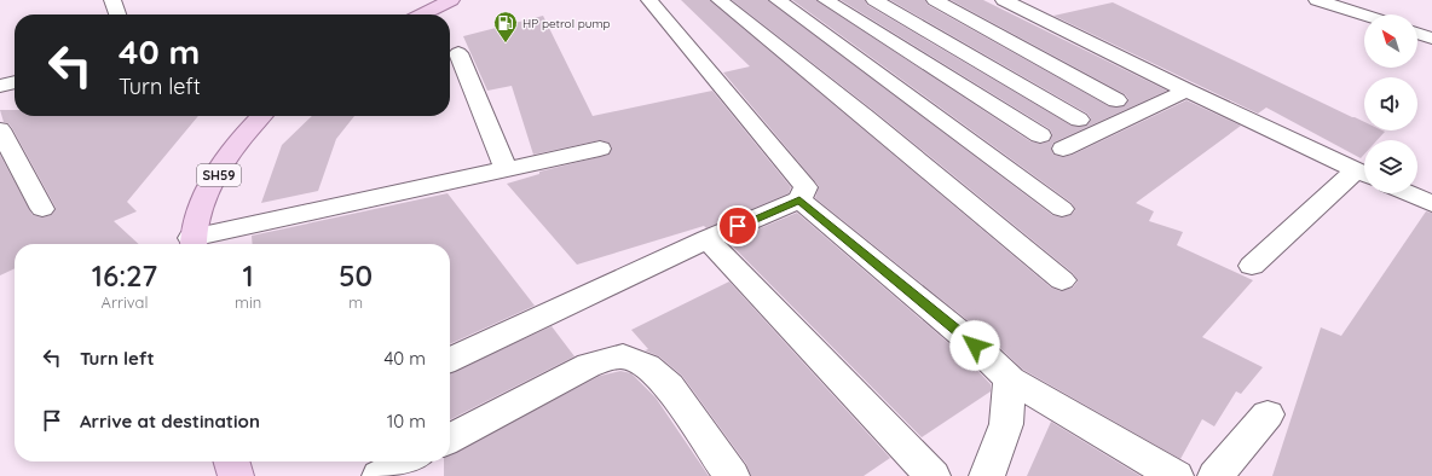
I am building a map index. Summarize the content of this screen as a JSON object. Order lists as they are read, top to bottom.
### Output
{
  "streets": {
    "main road": ["SH59"]
  },
  "places": {
    "fuel station": ["HP petrol pump"]
  },
  "north": "top left",
  "page": {
    "turn": ["40 m", "Turn left"],
    "eta": [
      "16:27",
      "Arrival",
      "1",
      "min",
      "50",
      "m"
    ],
    "list": [
      {
        "name": "Turn left",
        "value": "40 m"
      },
      {
        "name": "Arrive at destination",
        "value": "10 m"
      }
    ]
  }
}
